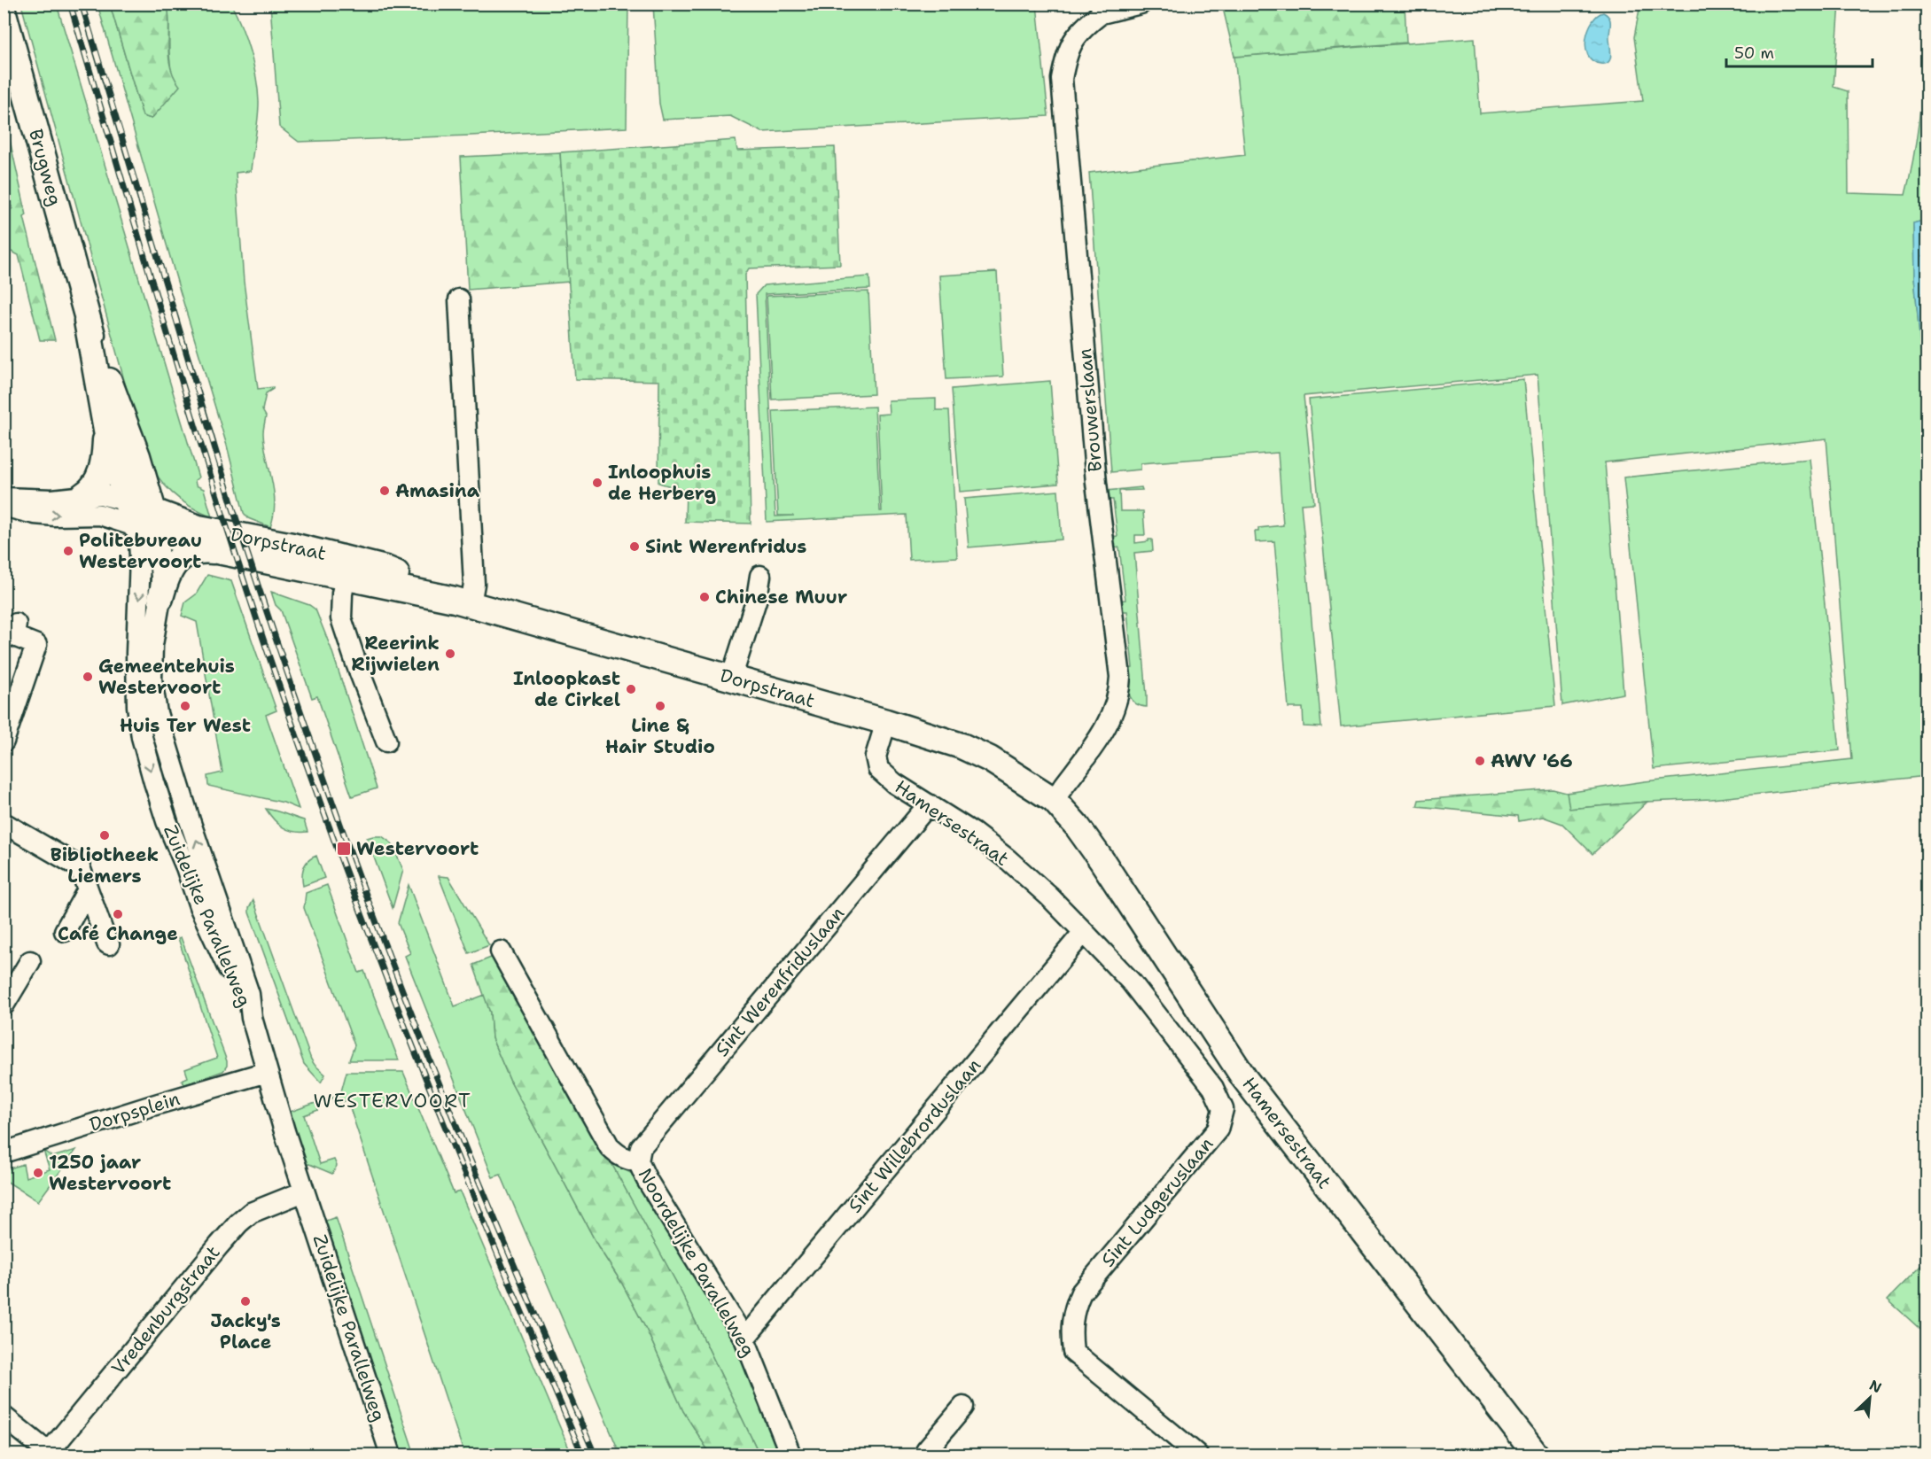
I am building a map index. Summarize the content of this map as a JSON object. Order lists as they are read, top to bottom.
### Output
{
  "streets": {
    "main road": [
      "Brugweg",
      "Dorpstraat",
      "Hamersestraat",
      "Zuidelijke Parallelweg"
    ],
    "street": [
      "Brouwerslaan",
      "Sint Werenfriduslaan",
      "Dorpsplein",
      "Sint Willebrorduslaan",
      "Sint Ludgeruslaan",
      "Noordelijke Parallelweg",
      "Vredenburgstraat"
    ]
  },
  "crossings": [
    ["Brugweg", "Dorpstraat"],
    ["Brugweg", "Zuidelijke Parallelweg"],
    ["Brouwerslaan", "Dorpstraat"],
    ["Brouwerslaan", "Hamersestraat"],
    ["Dorpstraat", "Hamersestraat"],
    ["Dorpstraat", "Zuidelijke Parallelweg"],
    ["Hamersestraat", "Sint Werenfriduslaan"],
    ["Hamersestraat", "Sint Willebrorduslaan"],
    ["Hamersestraat", "Sint Ludgeruslaan"],
    ["Zuidelijke Parallelweg", "Dorpsplein"],
    ["Zuidelijke Parallelweg", "Vredenburgstraat"],
    ["Sint Werenfriduslaan", "Noordelijke Parallelweg"],
    ["Sint Willebrorduslaan", "Sint Ludgeruslaan"],
    ["Sint Willebrorduslaan", "Noordelijke Parallelweg"]
  ],
  "districts": ["WESTERVOORT"],
  "places": {
    "other": [
      "Inloophuis de Herberg",
      "Amasina",
      "Sint Werenfridus",
      "Politebureau Westervoort",
      "Chinese Muur",
      "Reerink Rijwielen",
      "Gemeentehuis Westervoort",
      "Inloopkast de Cirkel",
      "Huis Ter West",
      "Line & Hair Studio",
      "AWV '66",
      "Bibliotheek Liemers",
      "Café Change",
      "1250 jaar Westervoort",
      "Jacky's Place"
    ],
    "transit": ["Westervoort"]
  },
  "scale_bar": "50 m",
  "north": "top right"
}
